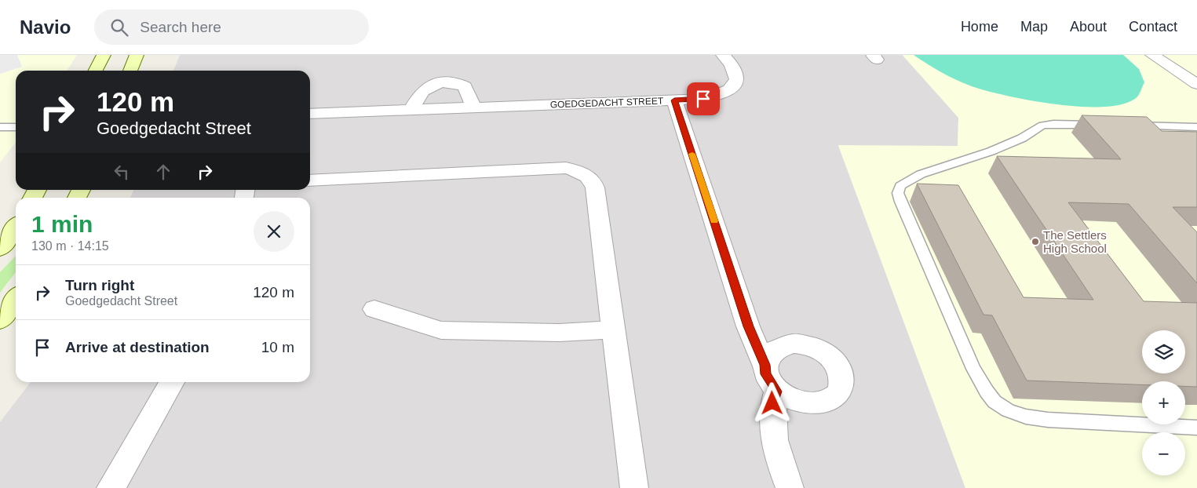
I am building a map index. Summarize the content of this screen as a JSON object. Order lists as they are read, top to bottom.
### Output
{
  "streets": {
    "street": ["GOEDGEDACHT STREET"]
  },
  "places": ["The Settlers High School"],
  "page": {
    "header": "Navio",
    "search": "Search here",
    "nav": [
      "Home",
      "Map",
      "About",
      "Contact"
    ],
    "turn": ["120 m", "Goedgedacht Street"],
    "heading": ["1 min", "130 m · 14:15"],
    "list": [
      {
        "name": "Turn right",
        "note": "Goedgedacht Street",
        "value": "120 m"
      },
      {
        "name": "Arrive at destination",
        "value": "10 m"
      }
    ],
    "map_buttons": ["+", "−"]
  }
}
